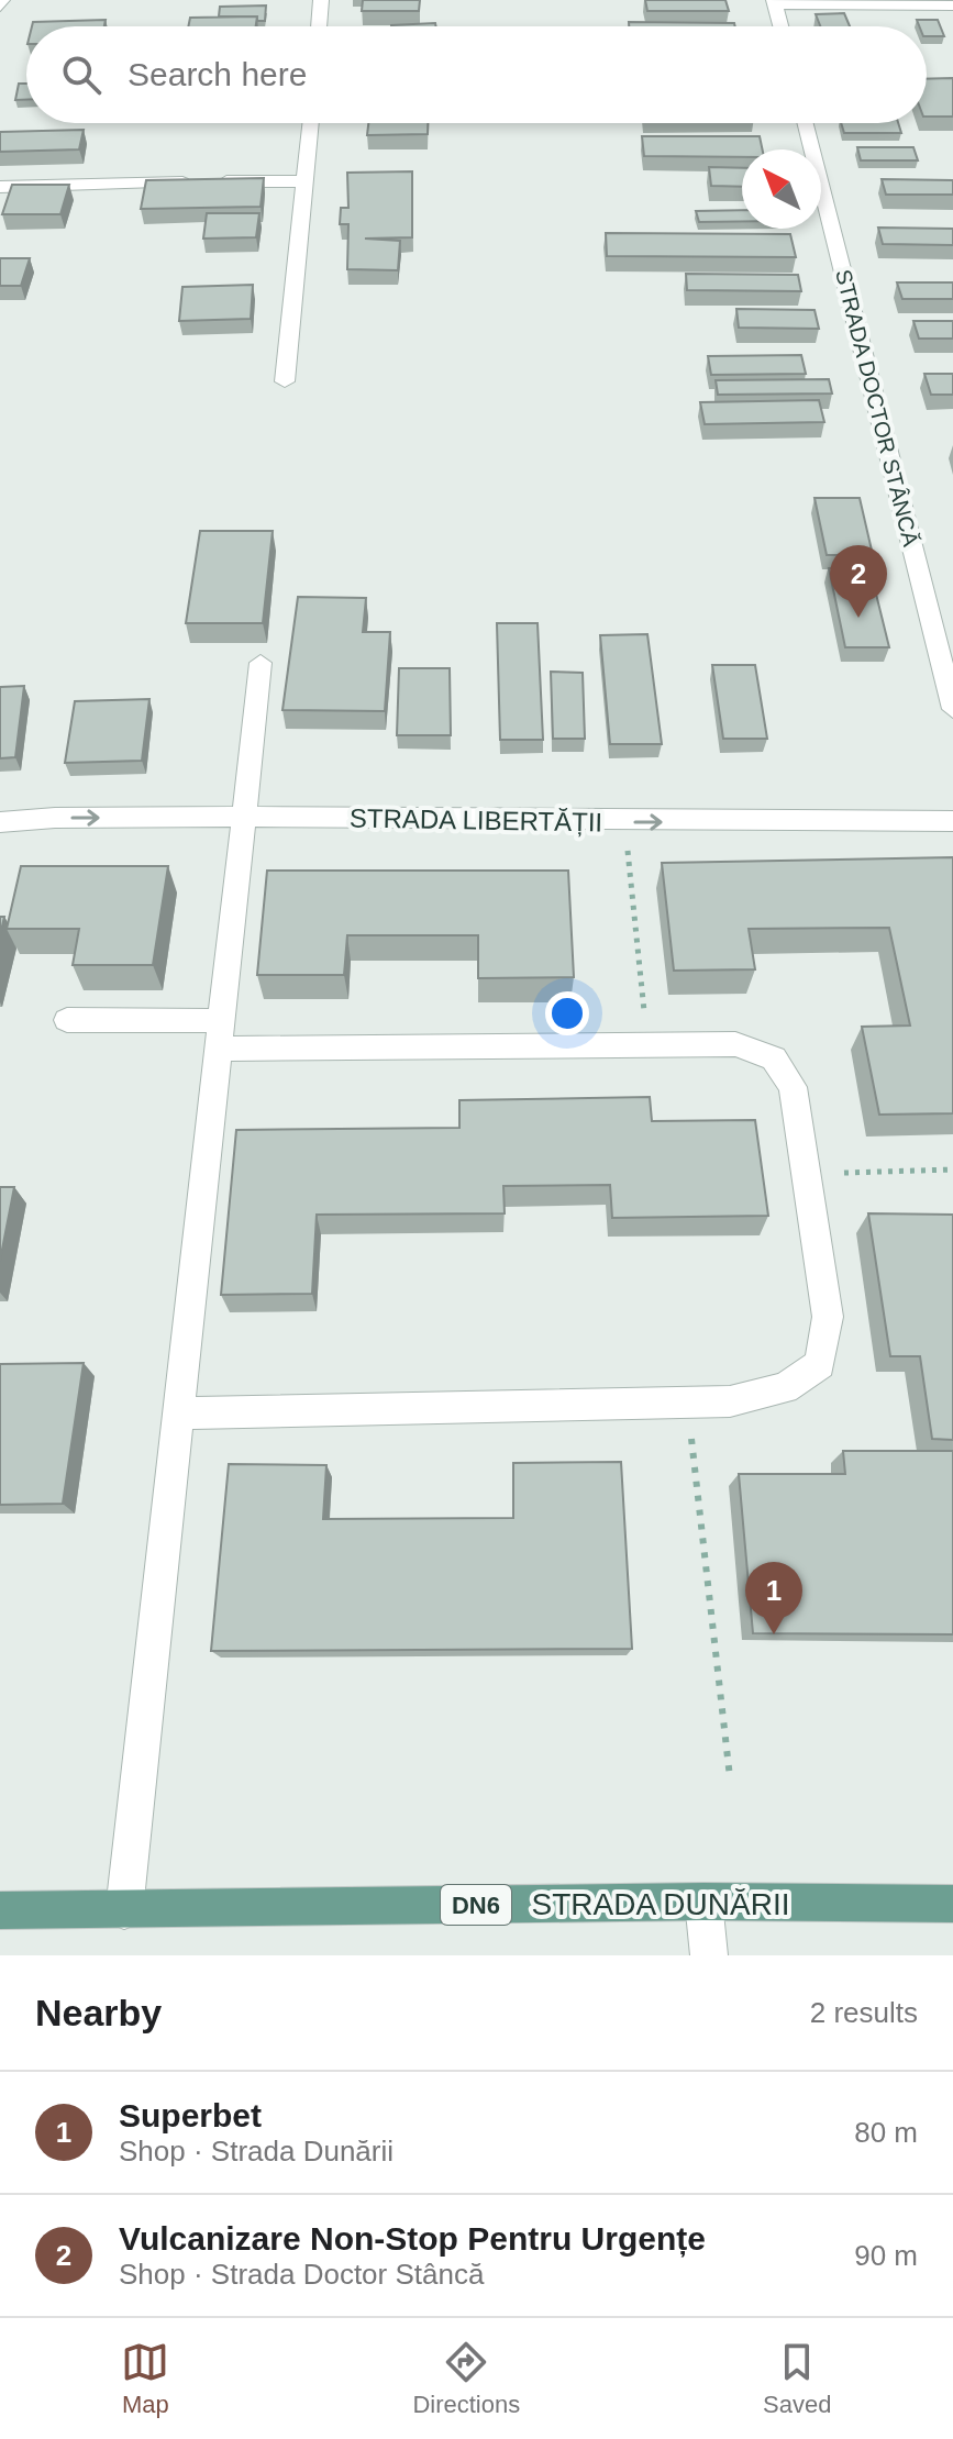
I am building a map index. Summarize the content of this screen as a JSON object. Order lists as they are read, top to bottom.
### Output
{
  "streets": {
    "main road": ["STRADA DUNĂRII", "DN6"],
    "street": ["STRADA DOCTOR STÂNCĂ", "STRADA LIBERTĂȚII"]
  },
  "north": "top left",
  "page": {
    "search": "Search here",
    "pins": ["2", "1"],
    "heading": ["Nearby", "2 results"],
    "list": [
      {
        "mark": "1",
        "name": "Superbet",
        "note": "Shop · Strada Dunării",
        "value": "80 m"
      },
      {
        "mark": "2",
        "name": "Vulcanizare Non-Stop Pentru Urgențe",
        "note": "Shop · Strada Doctor Stâncă",
        "value": "90 m"
      }
    ],
    "nav": ["Map", "Directions", "Saved"]
  }
}
